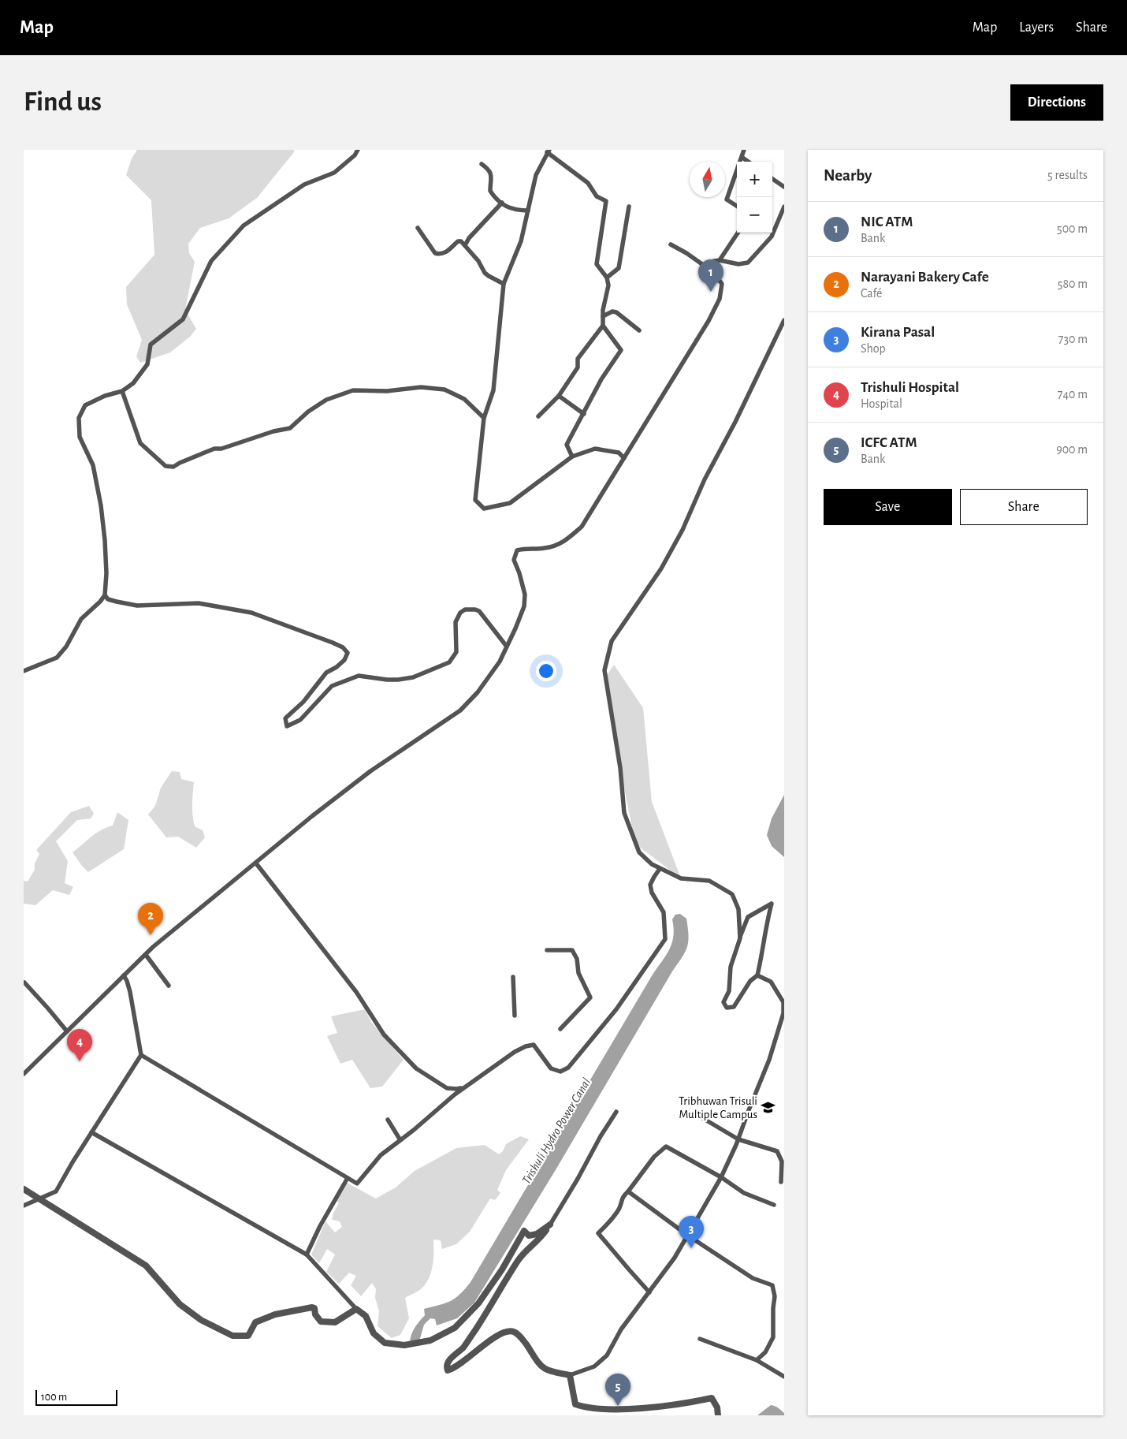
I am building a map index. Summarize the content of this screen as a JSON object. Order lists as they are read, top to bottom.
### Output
{
  "water": ["Trishuli Hydro Power Canal"],
  "places": {
    "school or university": ["Tribhuwan Trisuli Multiple Campus"]
  },
  "scale_bar": "100 m",
  "north": "top",
  "page": {
    "header": "Map",
    "nav": ["Map", "Layers", "Share"],
    "buttons": [
      "Directions",
      ["Save", "Share"]
    ],
    "title": "Find us",
    "heading": ["Nearby", "5 results"],
    "map_buttons": ["+", "−"],
    "list": [
      {
        "mark": "1",
        "name": "NIC ATM",
        "note": "Bank",
        "value": "500 m"
      },
      {
        "mark": "2",
        "name": "Narayani Bakery Cafe",
        "note": "Café",
        "value": "580 m"
      },
      {
        "mark": "3",
        "name": "Kirana Pasal",
        "note": "Shop",
        "value": "730 m"
      },
      {
        "mark": "4",
        "name": "Trishuli Hospital",
        "note": "Hospital",
        "value": "740 m"
      },
      {
        "mark": "5",
        "name": "ICFC ATM",
        "note": "Bank",
        "value": "900 m"
      }
    ],
    "pins": [
      "1",
      "2",
      "4",
      "3",
      "5"
    ],
    "scale": "100 m"
  }
}
